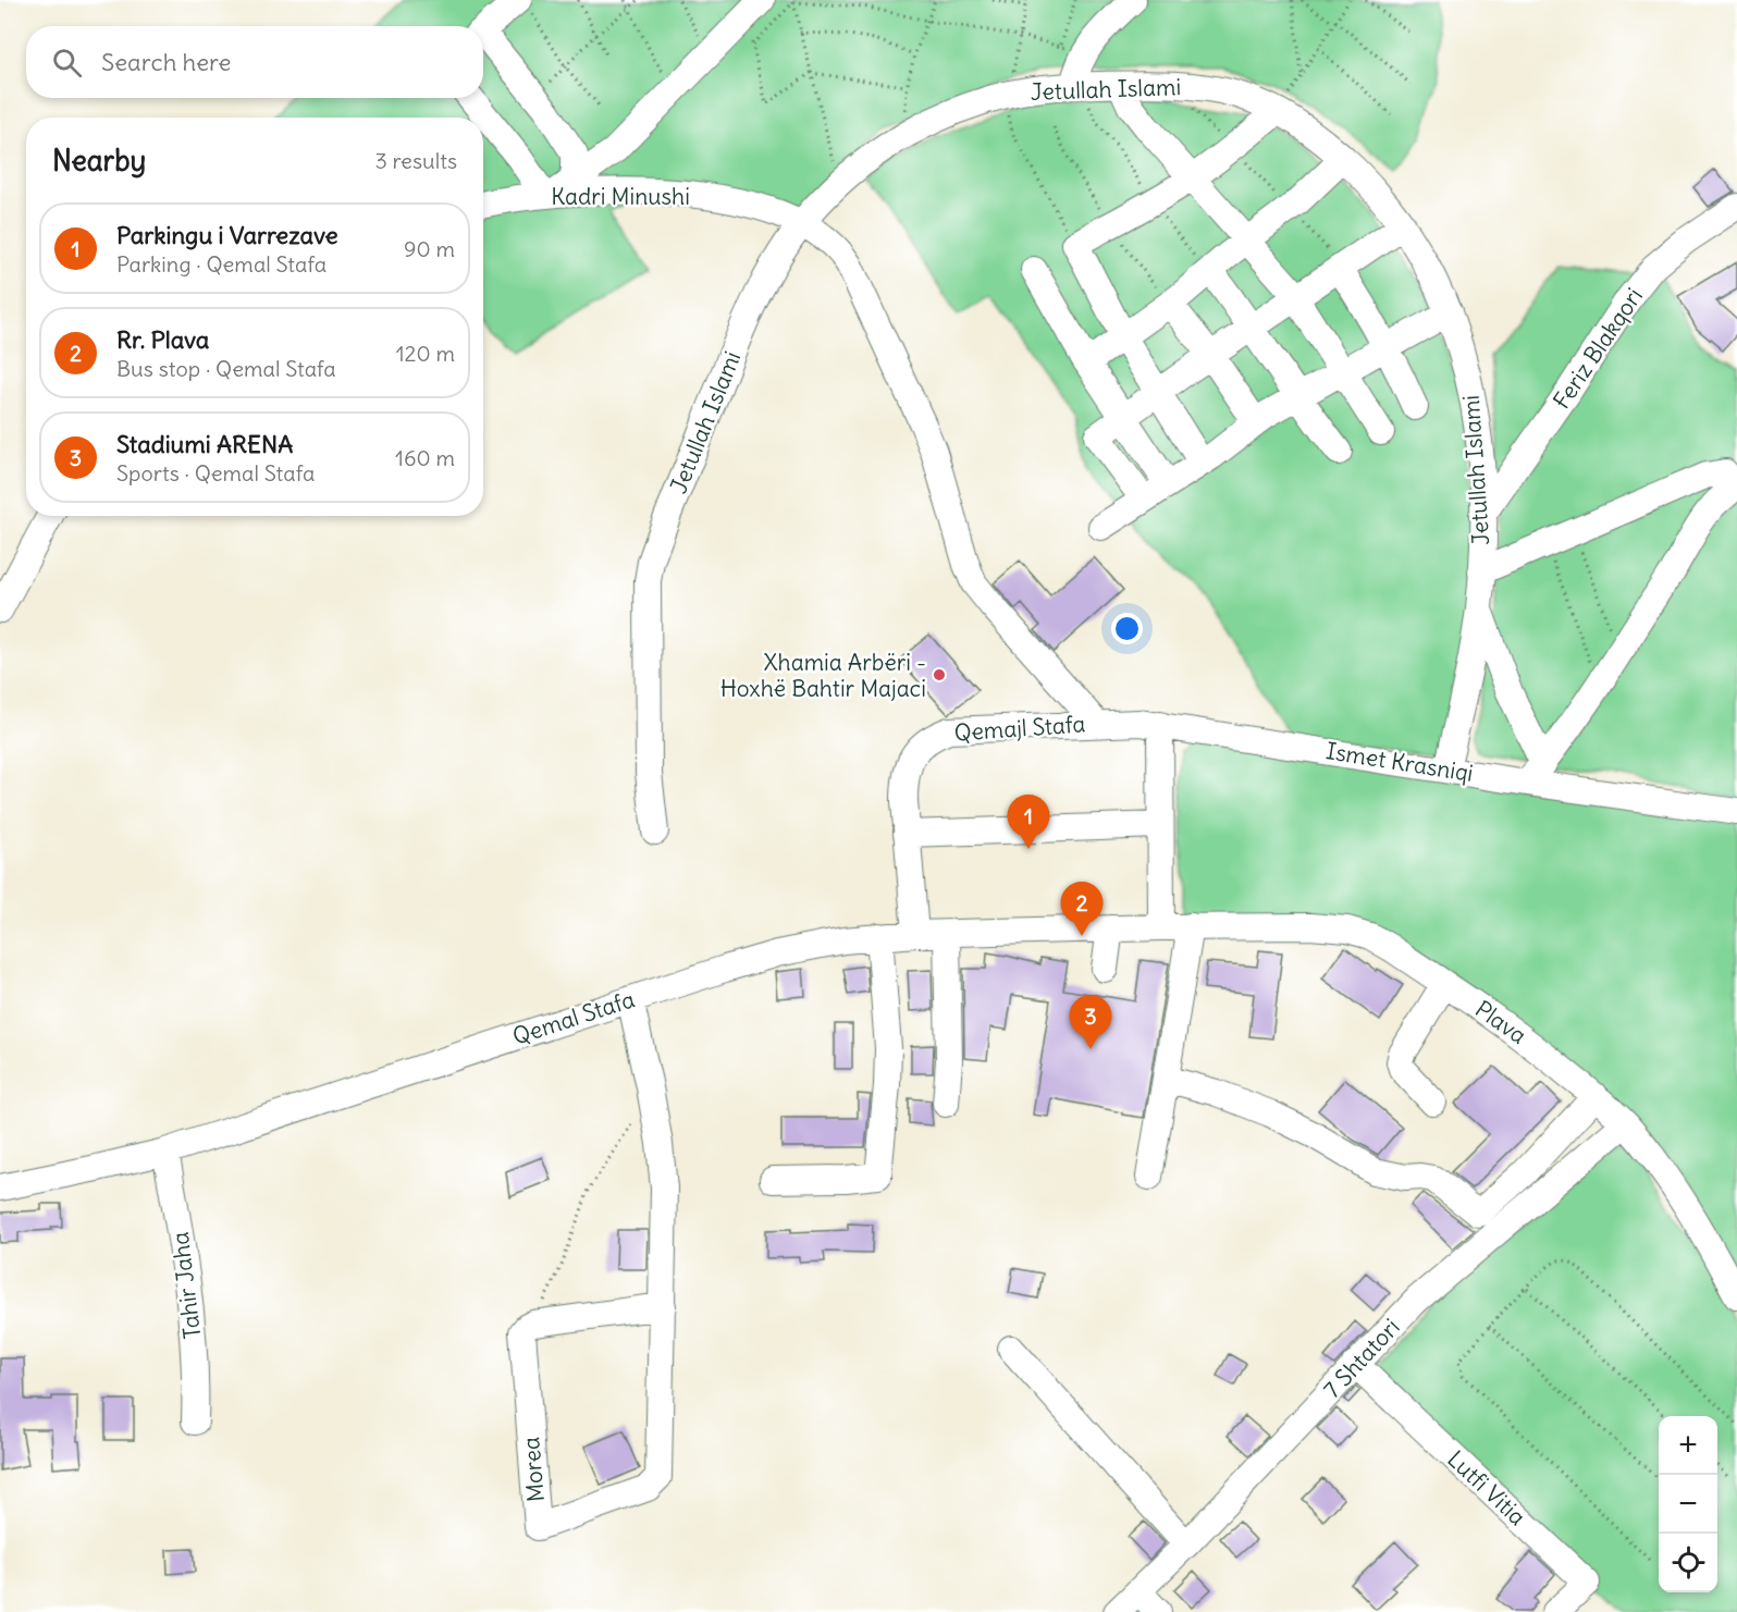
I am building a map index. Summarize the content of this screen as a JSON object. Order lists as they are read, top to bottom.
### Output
{
  "streets": {
    "street": [
      "Jetullah Islami",
      "Kadri Minushi",
      "Feriz Blakqori",
      "Qemajl Stafa",
      "Ismet Krasniqi",
      "Qemal Stafa",
      "Plava",
      "Tahir Jaha",
      "7 Shtatori",
      "Morea",
      "Lutfi Vitia"
    ]
  },
  "crossings": [
    ["Jetullah Islami", "Kadri Minushi"],
    ["Jetullah Islami", "Feriz Blakqori"],
    ["Jetullah Islami", "Ismet Krasniqi"],
    ["Kadri Minushi", "Qemajl Stafa"],
    ["Qemajl Stafa", "Ismet Krasniqi"],
    ["Qemajl Stafa", "Qemal Stafa"],
    ["Qemal Stafa", "Plava"],
    ["Qemal Stafa", "Tahir Jaha"],
    ["Qemal Stafa", "Morea"],
    ["Plava", "7 Shtatori"],
    ["7 Shtatori", "Lutfi Vitia"]
  ],
  "places": ["Xhamia Arbëri - Hoxhë Bahtir Majaci"],
  "page": {
    "search": "Search here",
    "heading": ["Nearby", "3 results"],
    "list": [
      {
        "mark": "1",
        "name": "Parkingu i Varrezave",
        "note": "Parking · Qemal Stafa",
        "value": "90 m"
      },
      {
        "mark": "2",
        "name": "Rr. Plava",
        "note": "Bus stop · Qemal Stafa",
        "value": "120 m"
      },
      {
        "mark": "3",
        "name": "Stadiumi ARENA",
        "note": "Sports · Qemal Stafa",
        "value": "160 m"
      }
    ],
    "pins": ["1", "2", "3"],
    "map_buttons": ["+", "−"]
  }
}
